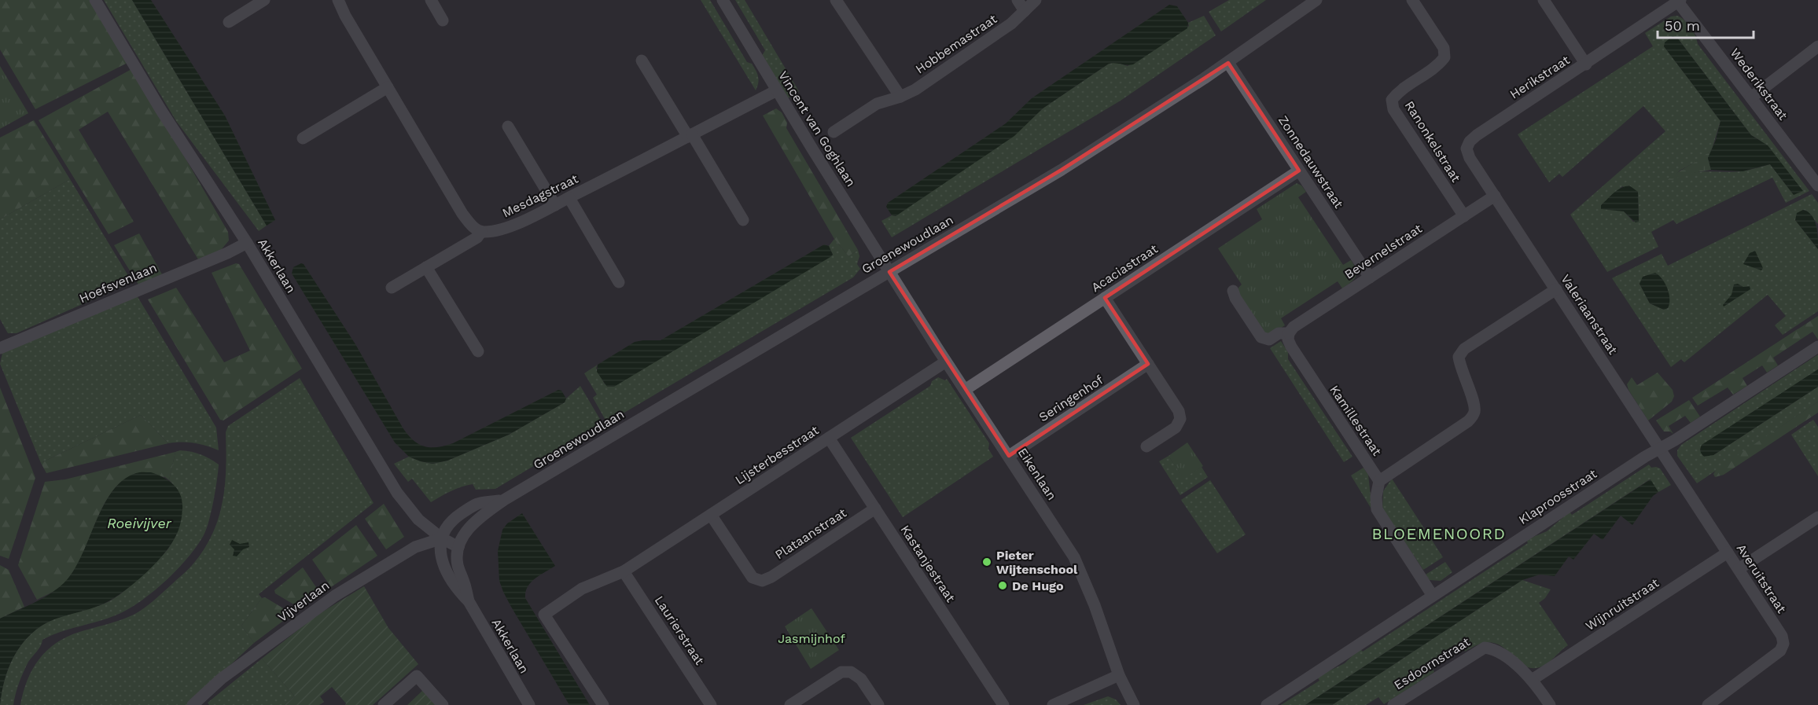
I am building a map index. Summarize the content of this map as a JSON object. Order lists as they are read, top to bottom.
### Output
{
  "streets": {
    "street": [
      "Hobbemastraat",
      "Herikstraat",
      "Wederikstraat",
      "Vincent van Goghlaan",
      "Ranonkelstraat",
      "Zonnedauwstraat",
      "Mesdagstraat",
      "Groenewoudlaan",
      "Bevernelstraat",
      "Akkerlaan",
      "Acaciastraat",
      "Hoefsvenlaan",
      "Valeriaanstraat",
      "Seringenhof",
      "Kamillestraat",
      "Lijsterbesstraat",
      "Eikenlaan",
      "Klaproosstraat",
      "Plataanstraat",
      "Kastanjestraat",
      "Averuitstraat",
      "Vijverlaan",
      "Wijnruitstraat",
      "Laurierstraat",
      "Esdoornstraat"
    ]
  },
  "crossings": [
    ["Herikstraat", "Wederikstraat"],
    ["Herikstraat", "Bevernelstraat"],
    ["Herikstraat", "Valeriaanstraat"],
    ["Vincent van Goghlaan", "Mesdagstraat"],
    ["Vincent van Goghlaan", "Groenewoudlaan"],
    ["Vincent van Goghlaan", "Eikenlaan"],
    ["Ranonkelstraat", "Bevernelstraat"],
    ["Zonnedauwstraat", "Groenewoudlaan"],
    ["Zonnedauwstraat", "Bevernelstraat"],
    ["Zonnedauwstraat", "Acaciastraat"],
    ["Groenewoudlaan", "Akkerlaan"],
    ["Groenewoudlaan", "Eikenlaan"],
    ["Groenewoudlaan", "Vijverlaan"],
    ["Bevernelstraat", "Valeriaanstraat"],
    ["Bevernelstraat", "Kamillestraat"],
    ["Akkerlaan", "Hoefsvenlaan"],
    ["Akkerlaan", "Vijverlaan"],
    ["Acaciastraat", "Eikenlaan"],
    ["Valeriaanstraat", "Klaproosstraat"],
    ["Valeriaanstraat", "Averuitstraat"],
    ["Seringenhof", "Eikenlaan"],
    ["Lijsterbesstraat", "Eikenlaan"],
    ["Lijsterbesstraat", "Plataanstraat"],
    ["Lijsterbesstraat", "Kastanjestraat"],
    ["Lijsterbesstraat", "Laurierstraat"],
    ["Klaproosstraat", "Averuitstraat"],
    ["Plataanstraat", "Kastanjestraat"],
    ["Averuitstraat", "Wijnruitstraat"],
    ["Wijnruitstraat", "Esdoornstraat"]
  ],
  "districts": ["BLOEMENOORD"],
  "water": ["Roeivijver"],
  "parks": ["Jasmijnhof"],
  "places": ["Pieter Wijtenschool", "De Hugo"],
  "scale_bar": "50 m"
}
